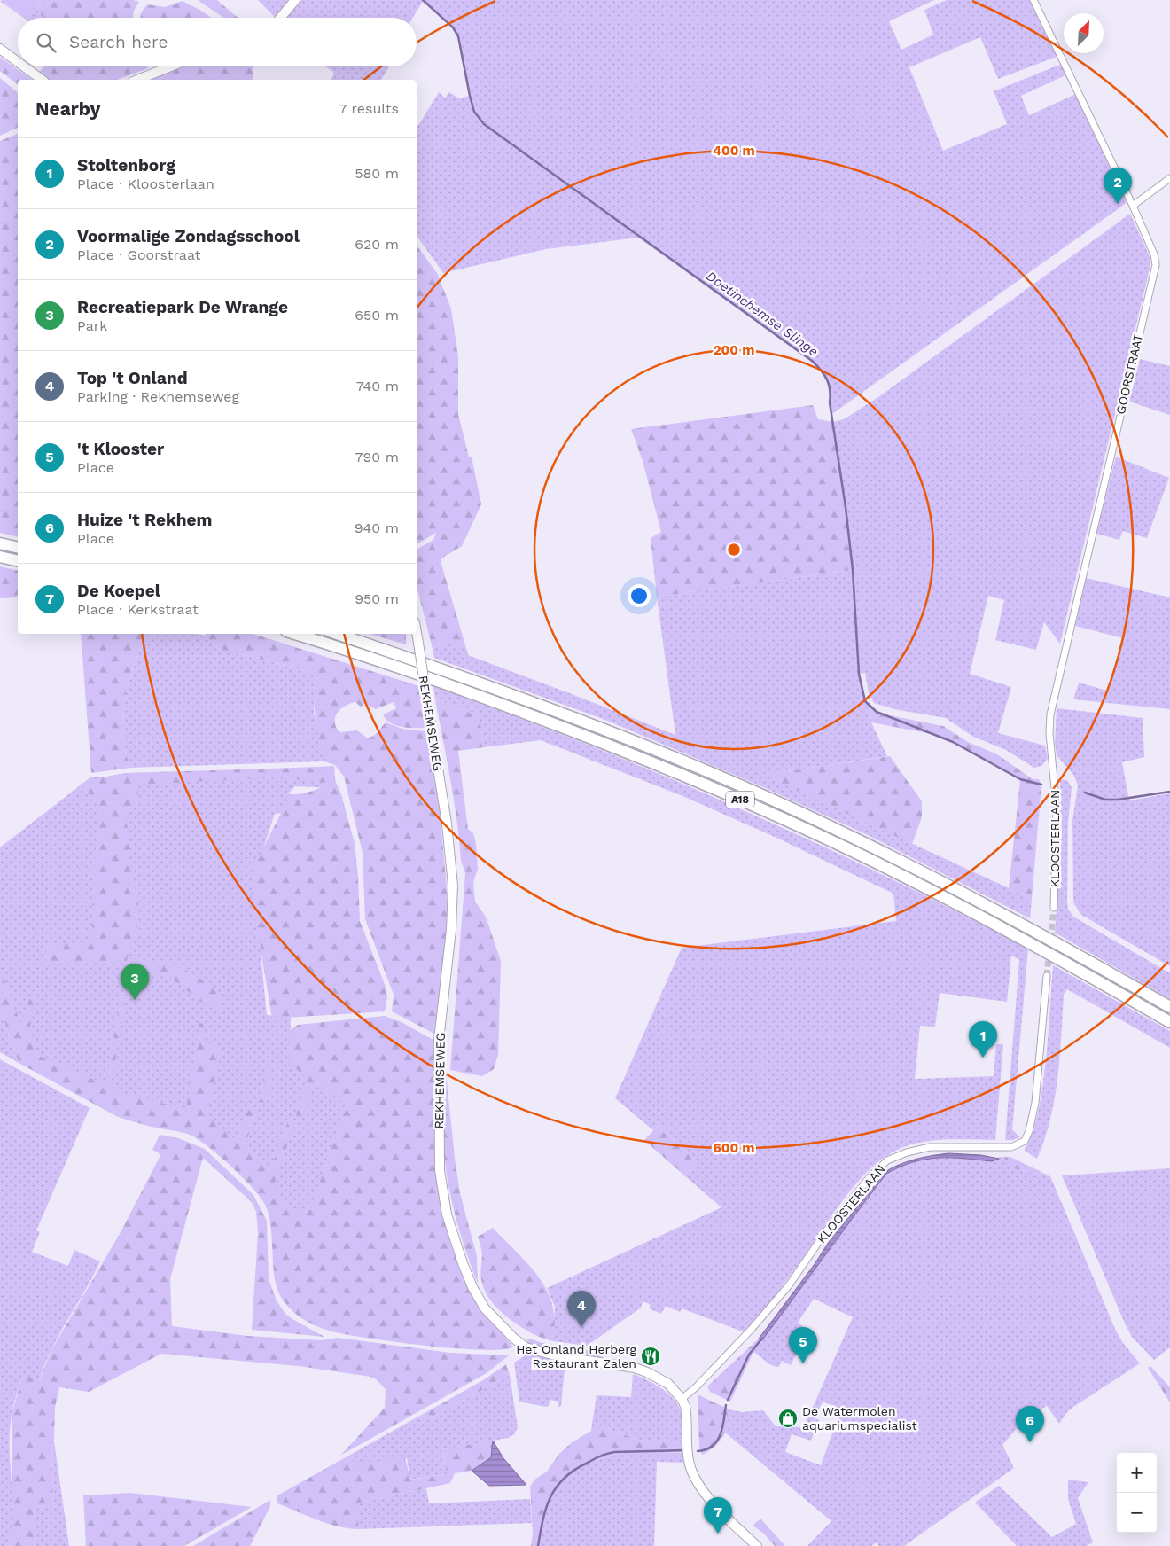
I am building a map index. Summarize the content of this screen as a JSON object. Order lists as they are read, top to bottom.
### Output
{
  "streets": {
    "highway": ["A18"],
    "street": ["GOORSTRAAT", "REKHEMSEWEG", "KLOOSTERLAAN"]
  },
  "crossings": [
    ["GOORSTRAAT", "KLOOSTERLAAN"],
    ["REKHEMSEWEG", "KLOOSTERLAAN"]
  ],
  "water": ["Doetinchemse Slinge"],
  "places": {
    "restaurant": ["Het Onland Herberg Restaurant Zalen"],
    "shop": ["De Watermolen aquariumspecialist"]
  },
  "north": "top right",
  "page": {
    "search": "Search here",
    "heading": ["Nearby", "7 results"],
    "list": [
      {
        "mark": "1",
        "name": "Stoltenborg",
        "note": "Place · Kloosterlaan",
        "value": "580 m"
      },
      {
        "mark": "2",
        "name": "Voormalige Zondagsschool",
        "note": "Place · Goorstraat",
        "value": "620 m"
      },
      {
        "mark": "3",
        "name": "Recreatiepark De Wrange",
        "note": "Park",
        "value": "650 m"
      },
      {
        "mark": "4",
        "name": "Top 't Onland",
        "note": "Parking · Rekhemseweg",
        "value": "740 m"
      },
      {
        "mark": "5",
        "name": "'t Klooster",
        "note": "Place",
        "value": "790 m"
      },
      {
        "mark": "6",
        "name": "Huize 't Rekhem",
        "note": "Place",
        "value": "940 m"
      },
      {
        "mark": "7",
        "name": "De Koepel",
        "note": "Place · Kerkstraat",
        "value": "950 m"
      }
    ],
    "pins": [
      "2",
      "3",
      "1",
      "4",
      "5",
      "6",
      "7"
    ],
    "map_buttons": ["+", "−"]
  },
  "rings": ["400 m", "200 m", "600 m"]
}
